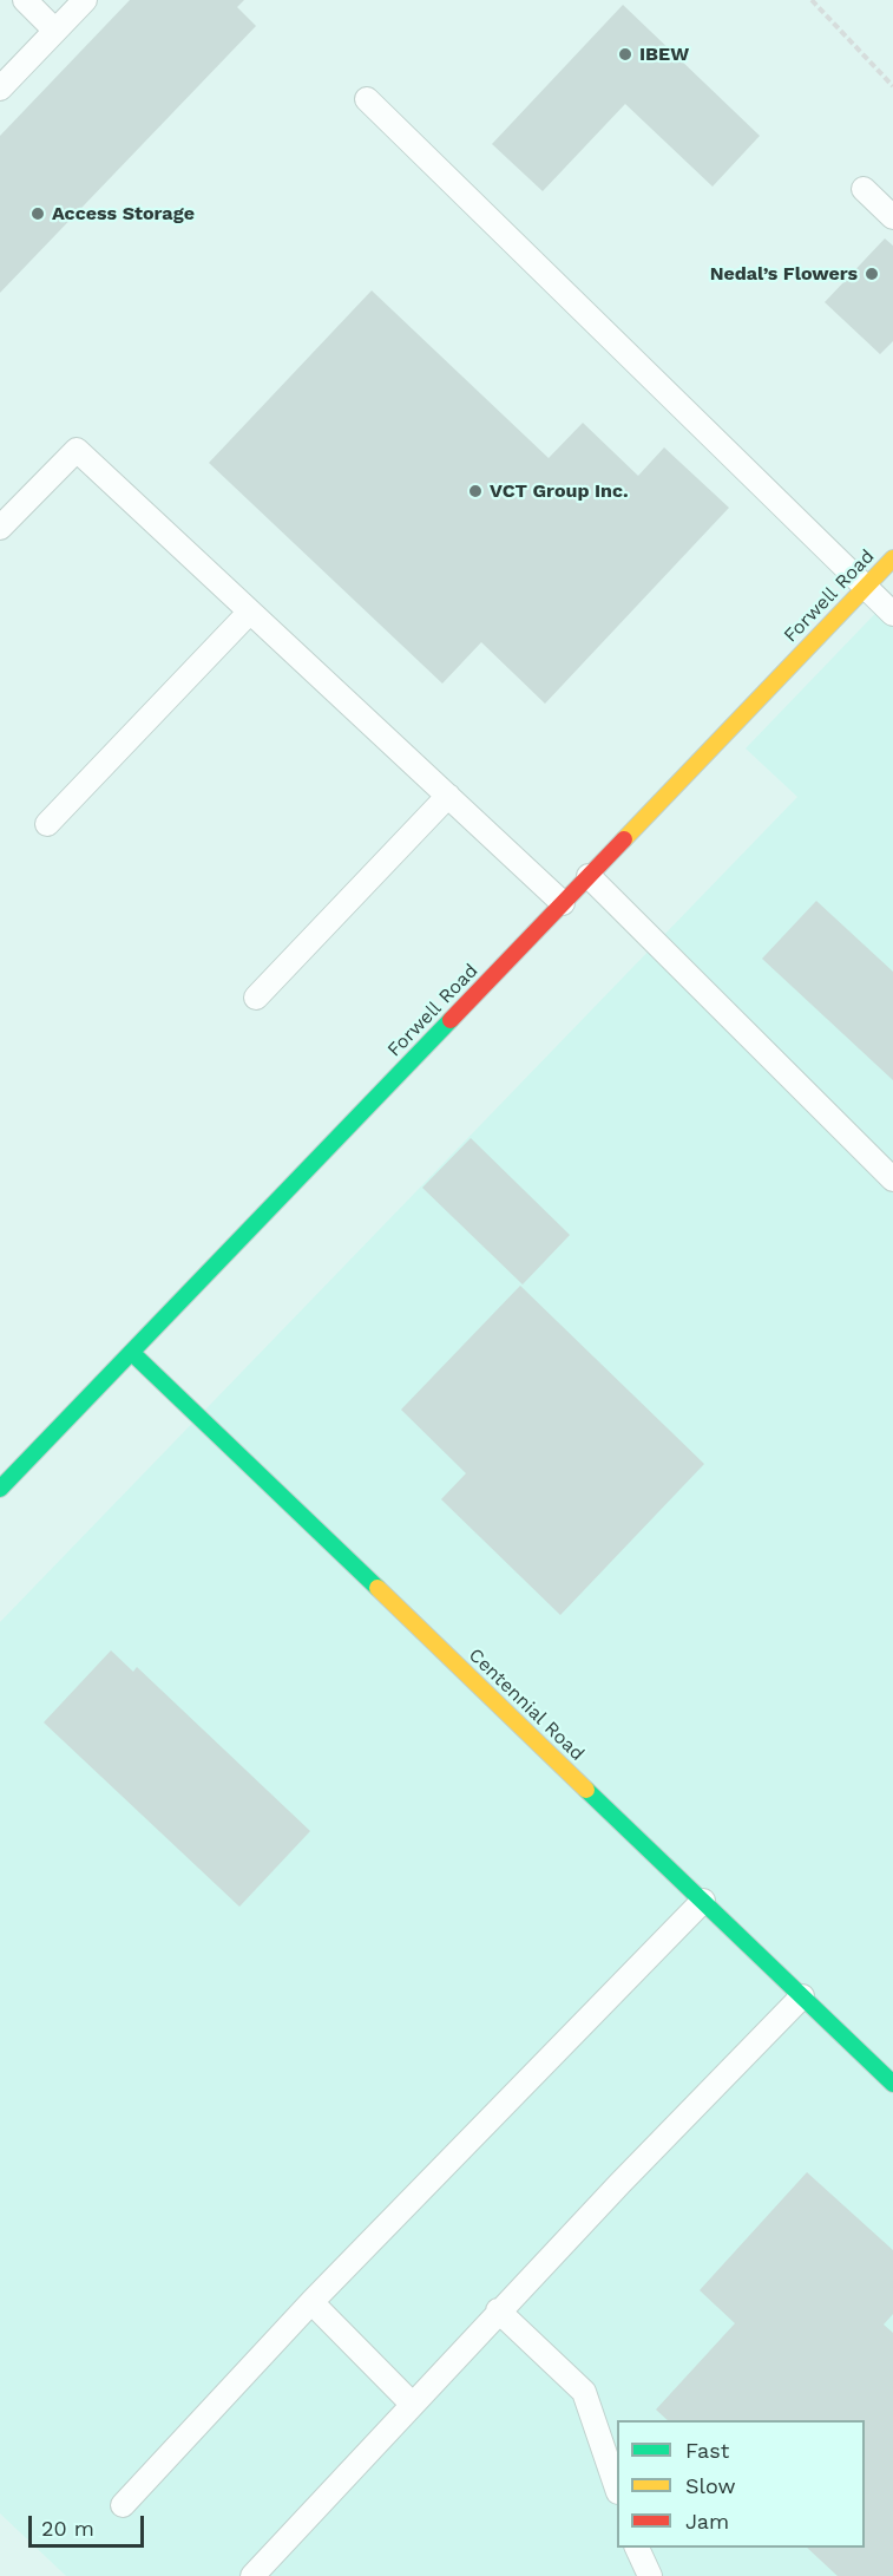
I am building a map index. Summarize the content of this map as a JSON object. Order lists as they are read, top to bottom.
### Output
{
  "streets": {
    "street": ["Forwell Road", "Centennial Road"]
  },
  "crossings": [
    ["Forwell Road", "Centennial Road"]
  ],
  "places": [
    "IBEW",
    "Access Storage",
    "Nedal’s Flowers",
    "VCT Group Inc."
  ],
  "legend": ["Fast", "Slow", "Jam"],
  "scale_bar": "20 m"
}
